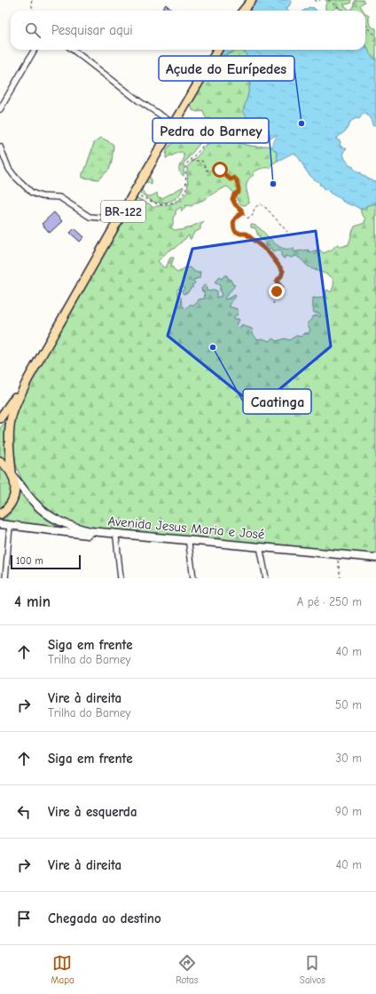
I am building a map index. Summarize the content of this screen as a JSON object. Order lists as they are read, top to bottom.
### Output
{
  "streets": {
    "main road": ["BR-122", "Avenida Jesus Maria e José"]
  },
  "crossings": [
    ["BR-122", "Avenida Jesus Maria e José"]
  ],
  "places": ["Açude do Eurípedes", "Pedra do Barney", "Caatinga"],
  "scale_bar": "100 m",
  "page": {
    "search": "Pesquisar aqui",
    "scale": "100 m",
    "heading": ["4 min", "A pé · 250 m"],
    "list": [
      ["Siga em frente", "Trilha do Barney", "40 m"],
      ["Vire à direita", "Trilha do Barney", "50 m"],
      ["Siga em frente", "30 m"],
      ["Vire à esquerda", "90 m"],
      ["Vire à direita", "40 m"],
      "Chegada ao destino"
    ],
    "nav": ["Mapa", "Rotas", "Salvos"]
  }
}
